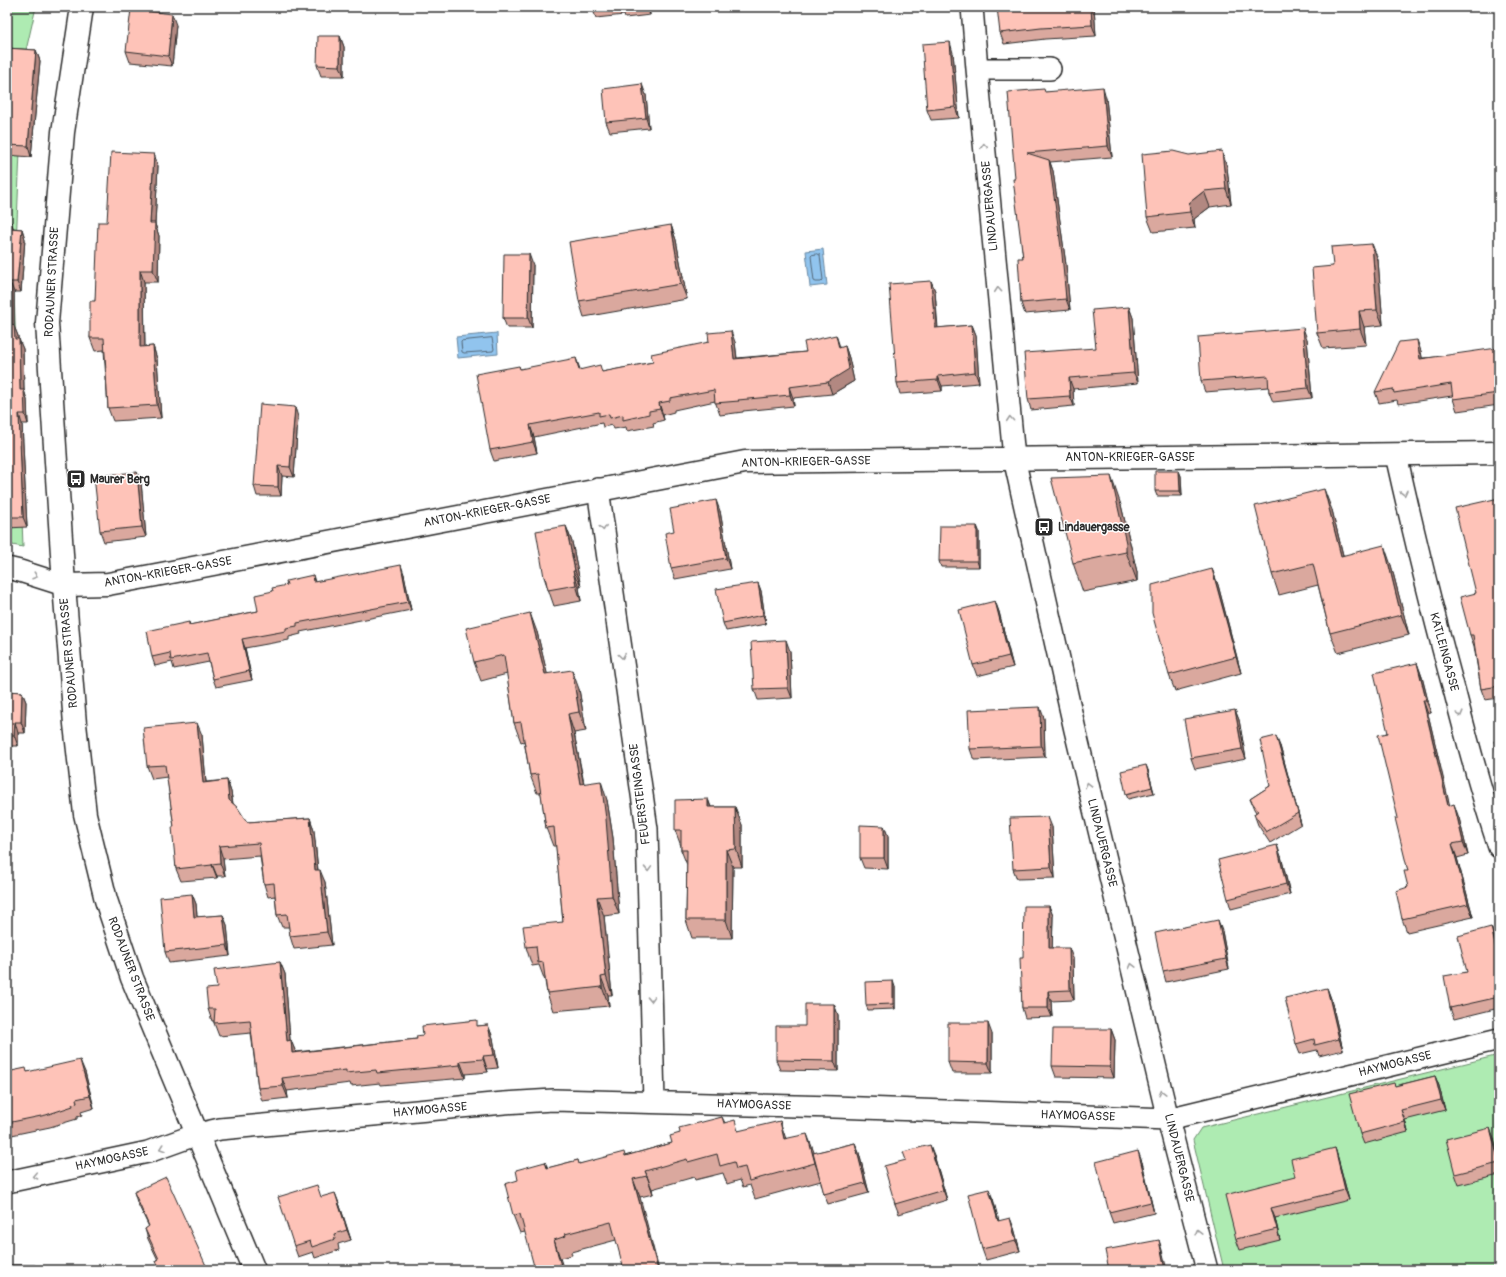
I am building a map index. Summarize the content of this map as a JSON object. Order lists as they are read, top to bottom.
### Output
{
  "streets": {
    "street": [
      "LINDAUERGASSE",
      "RODAUNER STRASSE",
      "ANTON-KRIEGER-GASSE",
      "KATLEINGASSE",
      "FEUERSTEINGASSE",
      "HAYMOGASSE"
    ]
  },
  "crossings": [
    ["LINDAUERGASSE", "ANTON-KRIEGER-GASSE"],
    ["LINDAUERGASSE", "HAYMOGASSE"],
    ["RODAUNER STRASSE", "ANTON-KRIEGER-GASSE"],
    ["RODAUNER STRASSE", "HAYMOGASSE"],
    ["ANTON-KRIEGER-GASSE", "KATLEINGASSE"],
    ["ANTON-KRIEGER-GASSE", "FEUERSTEINGASSE"],
    ["FEUERSTEINGASSE", "HAYMOGASSE"]
  ],
  "one_way": ["LINDAUERGASSE", "KATLEINGASSE", "FEUERSTEINGASSE"],
  "places": {
    "bus stop": ["Maurer Berg", "Lindauergasse"]
  }
}
